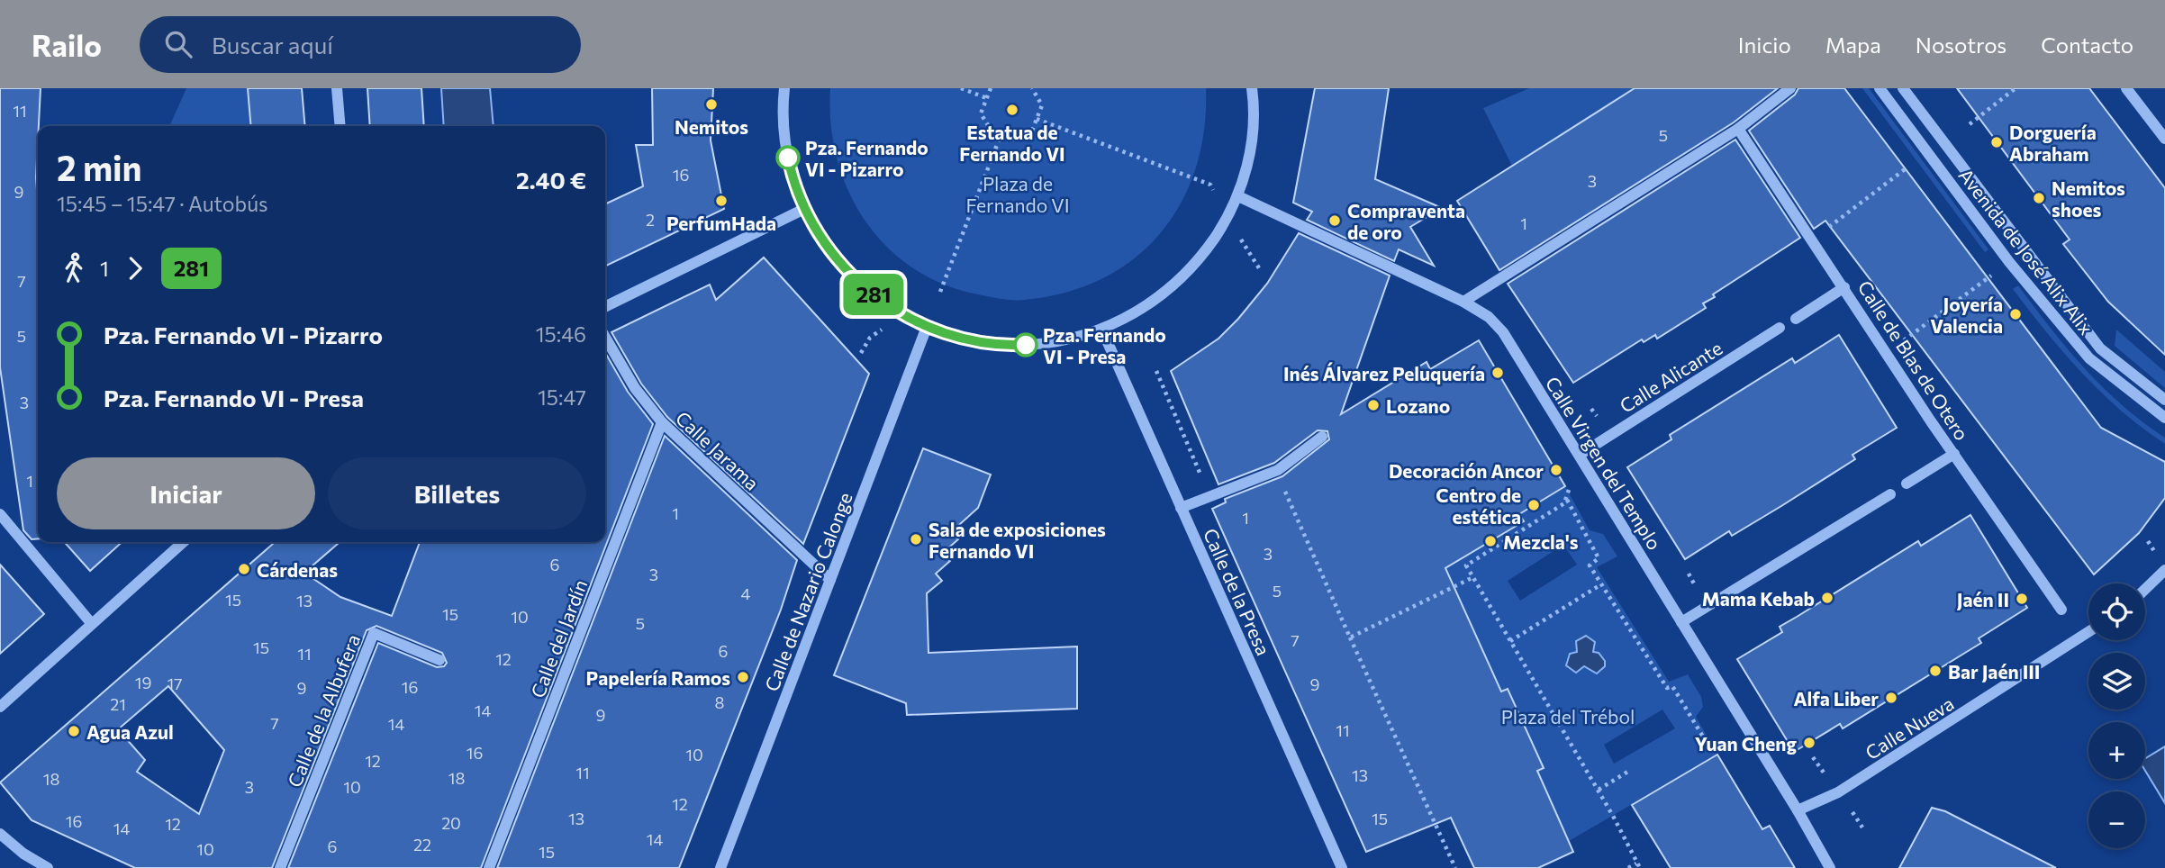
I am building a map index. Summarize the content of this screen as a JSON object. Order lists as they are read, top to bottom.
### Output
{
  "streets": {
    "street": [
      "Avenida de José Alix Alix",
      "Calle de Blas de Otero",
      "Calle Alicante",
      "Calle Jarama",
      "Calle Virgen del Templo",
      "Calle de Nazario Calonge",
      "Calle de la Presa",
      "Calle del Jardín",
      "Calle de la Albufera",
      "Calle Nueva"
    ]
  },
  "crossings": [
    ["Calle Alicante", "Calle Virgen del Templo"],
    ["Calle Jarama", "Calle de Nazario Calonge"],
    ["Calle Jarama", "Calle del Jardín"],
    ["Calle Virgen del Templo", "Calle Nueva"]
  ],
  "parks": ["Plaza de Fernando VI", "Plaza del Trébol"],
  "places": [
    "Nemitos",
    "Estatua de Fernando VI",
    "Dorguería Abraham",
    "Pza. Fernando VI - Pizarro",
    "Nemitos shoes",
    "PerfumHada",
    "Compraventa de oro",
    "Joyería Valencia",
    "Pza. Fernando VI - Presa",
    "Inés Álvarez Peluquería",
    "Lozano",
    "Decoración Ancor",
    "Centro de estética",
    "Sala de exposiciones Fernando VI",
    "Mezcla's",
    "Cárdenas",
    "Mama Kebab",
    "Jaén II",
    "Bar Jaén III",
    "Papelería Ramos",
    "Alfa Liber",
    "Agua Azul",
    "Yuan Cheng"
  ],
  "lines": ["bus line 281"],
  "house_numbers": [
    "11",
    "5",
    "16",
    "3",
    "9",
    "2",
    "1",
    "7",
    "5",
    "3",
    "1",
    "1",
    "1",
    "3",
    "6",
    "3",
    "5",
    "4",
    "15",
    "13",
    "15",
    "10",
    "5",
    "7",
    "15",
    "6",
    "11",
    "12",
    "19",
    "17",
    "9",
    "16",
    "9",
    "8",
    "21",
    "14",
    "9",
    "7",
    "14",
    "11",
    "16",
    "10",
    "12",
    "11",
    "13",
    "18",
    "18",
    "3",
    "10",
    "12",
    "13",
    "15",
    "16",
    "20",
    "12",
    "14",
    "14",
    "22",
    "6",
    "10",
    "15"
  ],
  "page": {
    "header": "Railo",
    "search": "Buscar aquí",
    "nav": [
      "Inicio",
      "Mapa",
      "Nosotros",
      "Contacto"
    ],
    "on_map": "281",
    "heading": ["2 min", "15:45 – 15:47 · Autobús", "2.40 €"],
    "legs": ["1", "281"],
    "list": [
      {
        "name": "Pza. Fernando VI - Pizarro",
        "value": "15:46"
      },
      {
        "name": "Pza. Fernando VI - Presa",
        "value": "15:47"
      }
    ],
    "buttons": ["Iniciar", "Billetes"],
    "map_buttons": ["+", "−"]
  }
}
